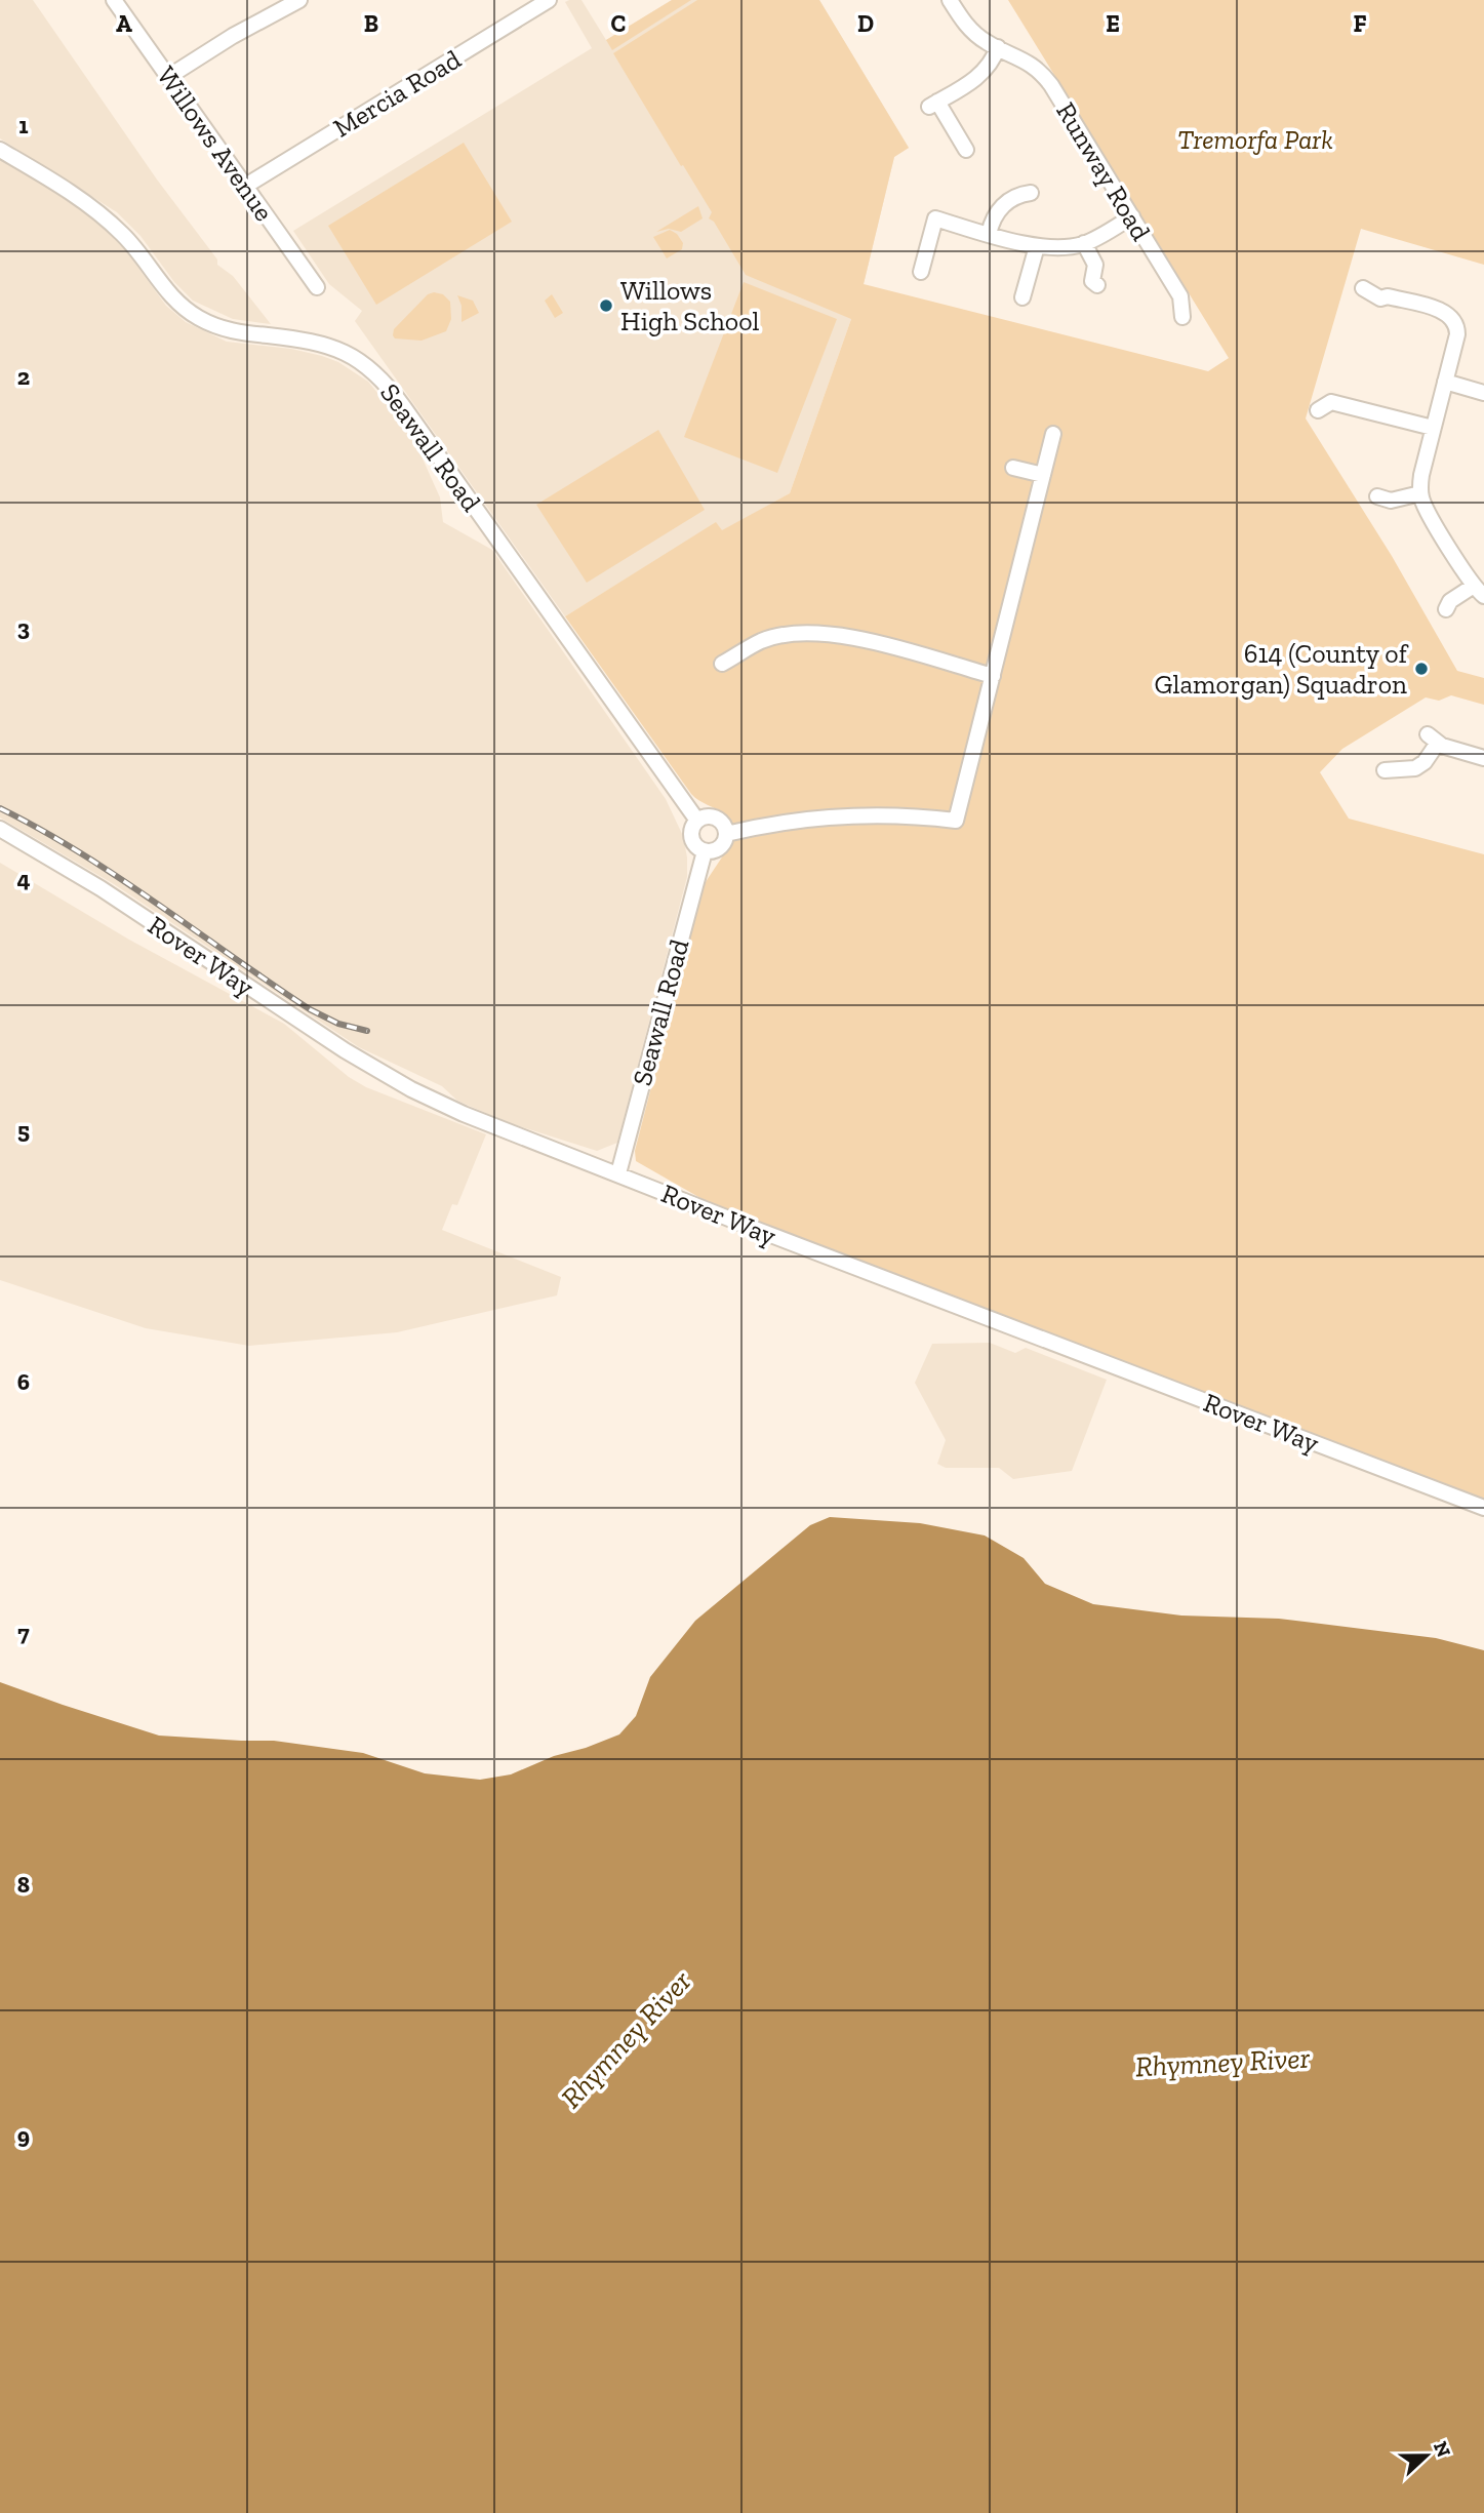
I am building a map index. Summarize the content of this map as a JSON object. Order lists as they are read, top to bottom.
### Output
{
  "streets": {
    "street": [
      "Mercia Road",
      "Willows Avenue",
      "Runway Road",
      "Seawall Road",
      "Rover Way"
    ]
  },
  "crossings": [
    ["Mercia Road", "Willows Avenue"],
    ["Seawall Road", "Rover Way"]
  ],
  "water": ["Rhymney River"],
  "parks": ["Tremorfa Park"],
  "places": ["Willows High School", "614 (County of Glamorgan) Squadron"],
  "north": "right",
  "grid": {
    "columns": [
      "A",
      "B",
      "C",
      "D",
      "E",
      "F"
    ],
    "rows": [
      "1",
      "2",
      "3",
      "4",
      "5",
      "6",
      "7",
      "8",
      "9"
    ]
  }
}
